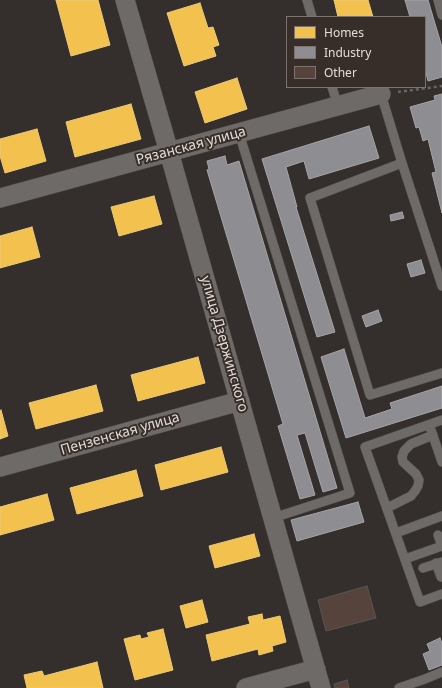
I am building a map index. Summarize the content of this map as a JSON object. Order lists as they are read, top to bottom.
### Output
{
  "streets": {
    "street": ["Рязанская улица", "улица Дзержинского", "Пензенская улица"]
  },
  "crossings": [
    ["Рязанская улица", "улица Дзержинского"],
    ["улица Дзержинского", "Пензенская улица"]
  ],
  "legend": ["Homes", "Industry", "Other"]
}
